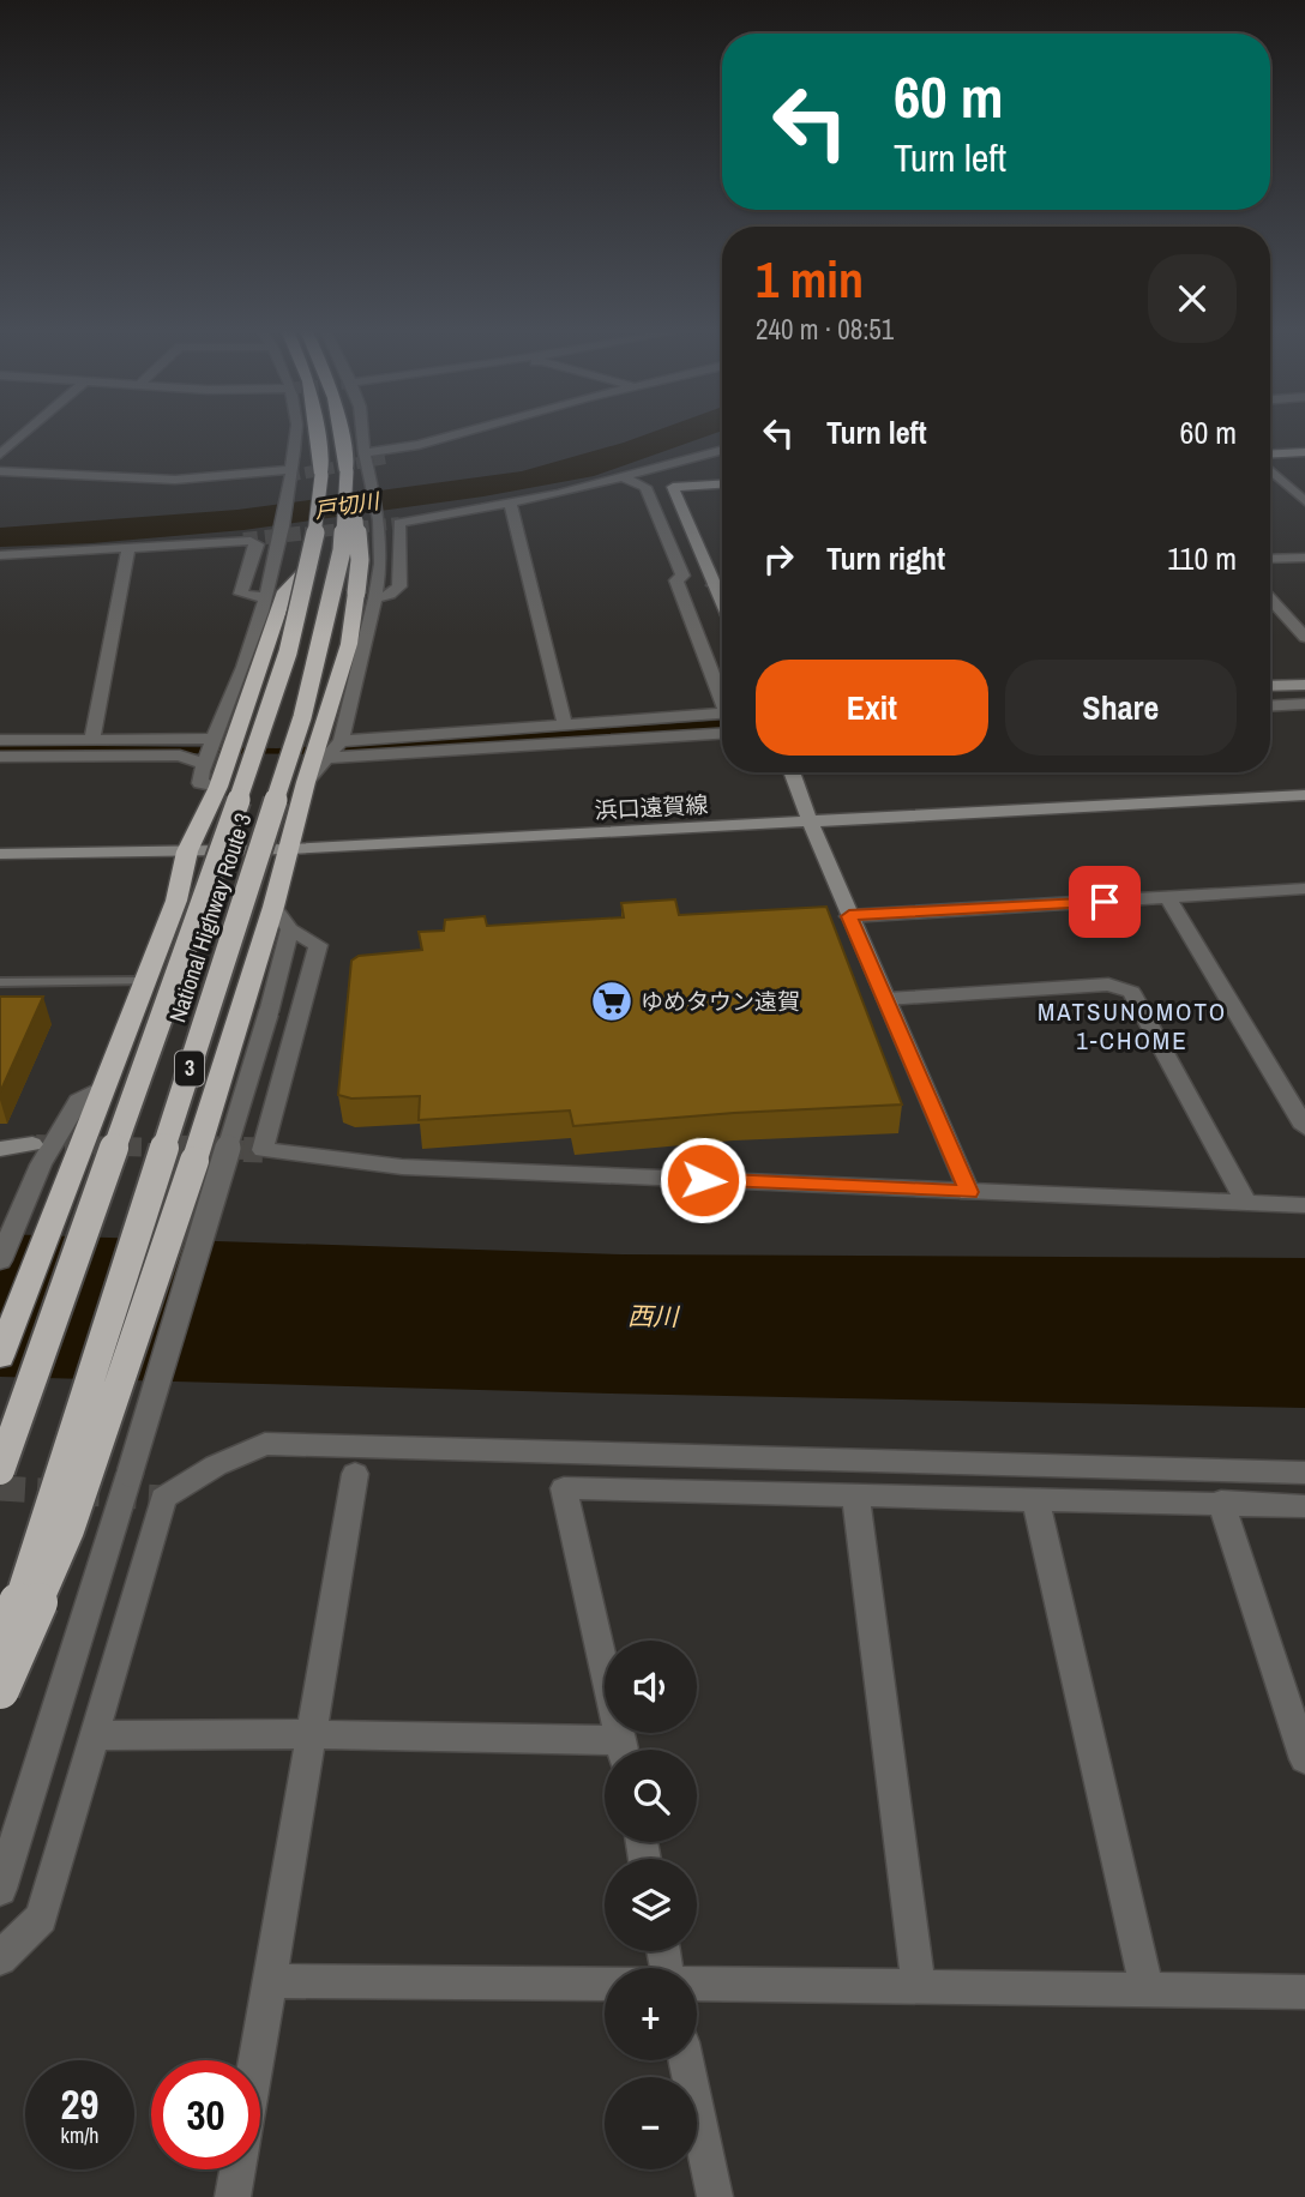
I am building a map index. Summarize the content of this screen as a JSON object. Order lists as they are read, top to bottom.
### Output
{
  "streets": {
    "highway": ["National Highway Route 3", "3"],
    "street": ["浜口遠賀線"]
  },
  "districts": ["MATSUNOMOTO 1-CHOME"],
  "water": ["戸切川", "西川"],
  "places": {
    "supermarket": ["ゆめタウン遠賀"]
  },
  "page": {
    "turn": ["60 m", "Turn left"],
    "heading": ["1 min", "240 m · 08:51"],
    "list": [
      {
        "name": "Turn left",
        "value": "60 m"
      },
      {
        "name": "Turn right",
        "value": "110 m"
      }
    ],
    "buttons": ["Exit", "Share"],
    "map_buttons": ["+", "−"],
    "speed": "29 km/h",
    "limit": "30"
  }
}
